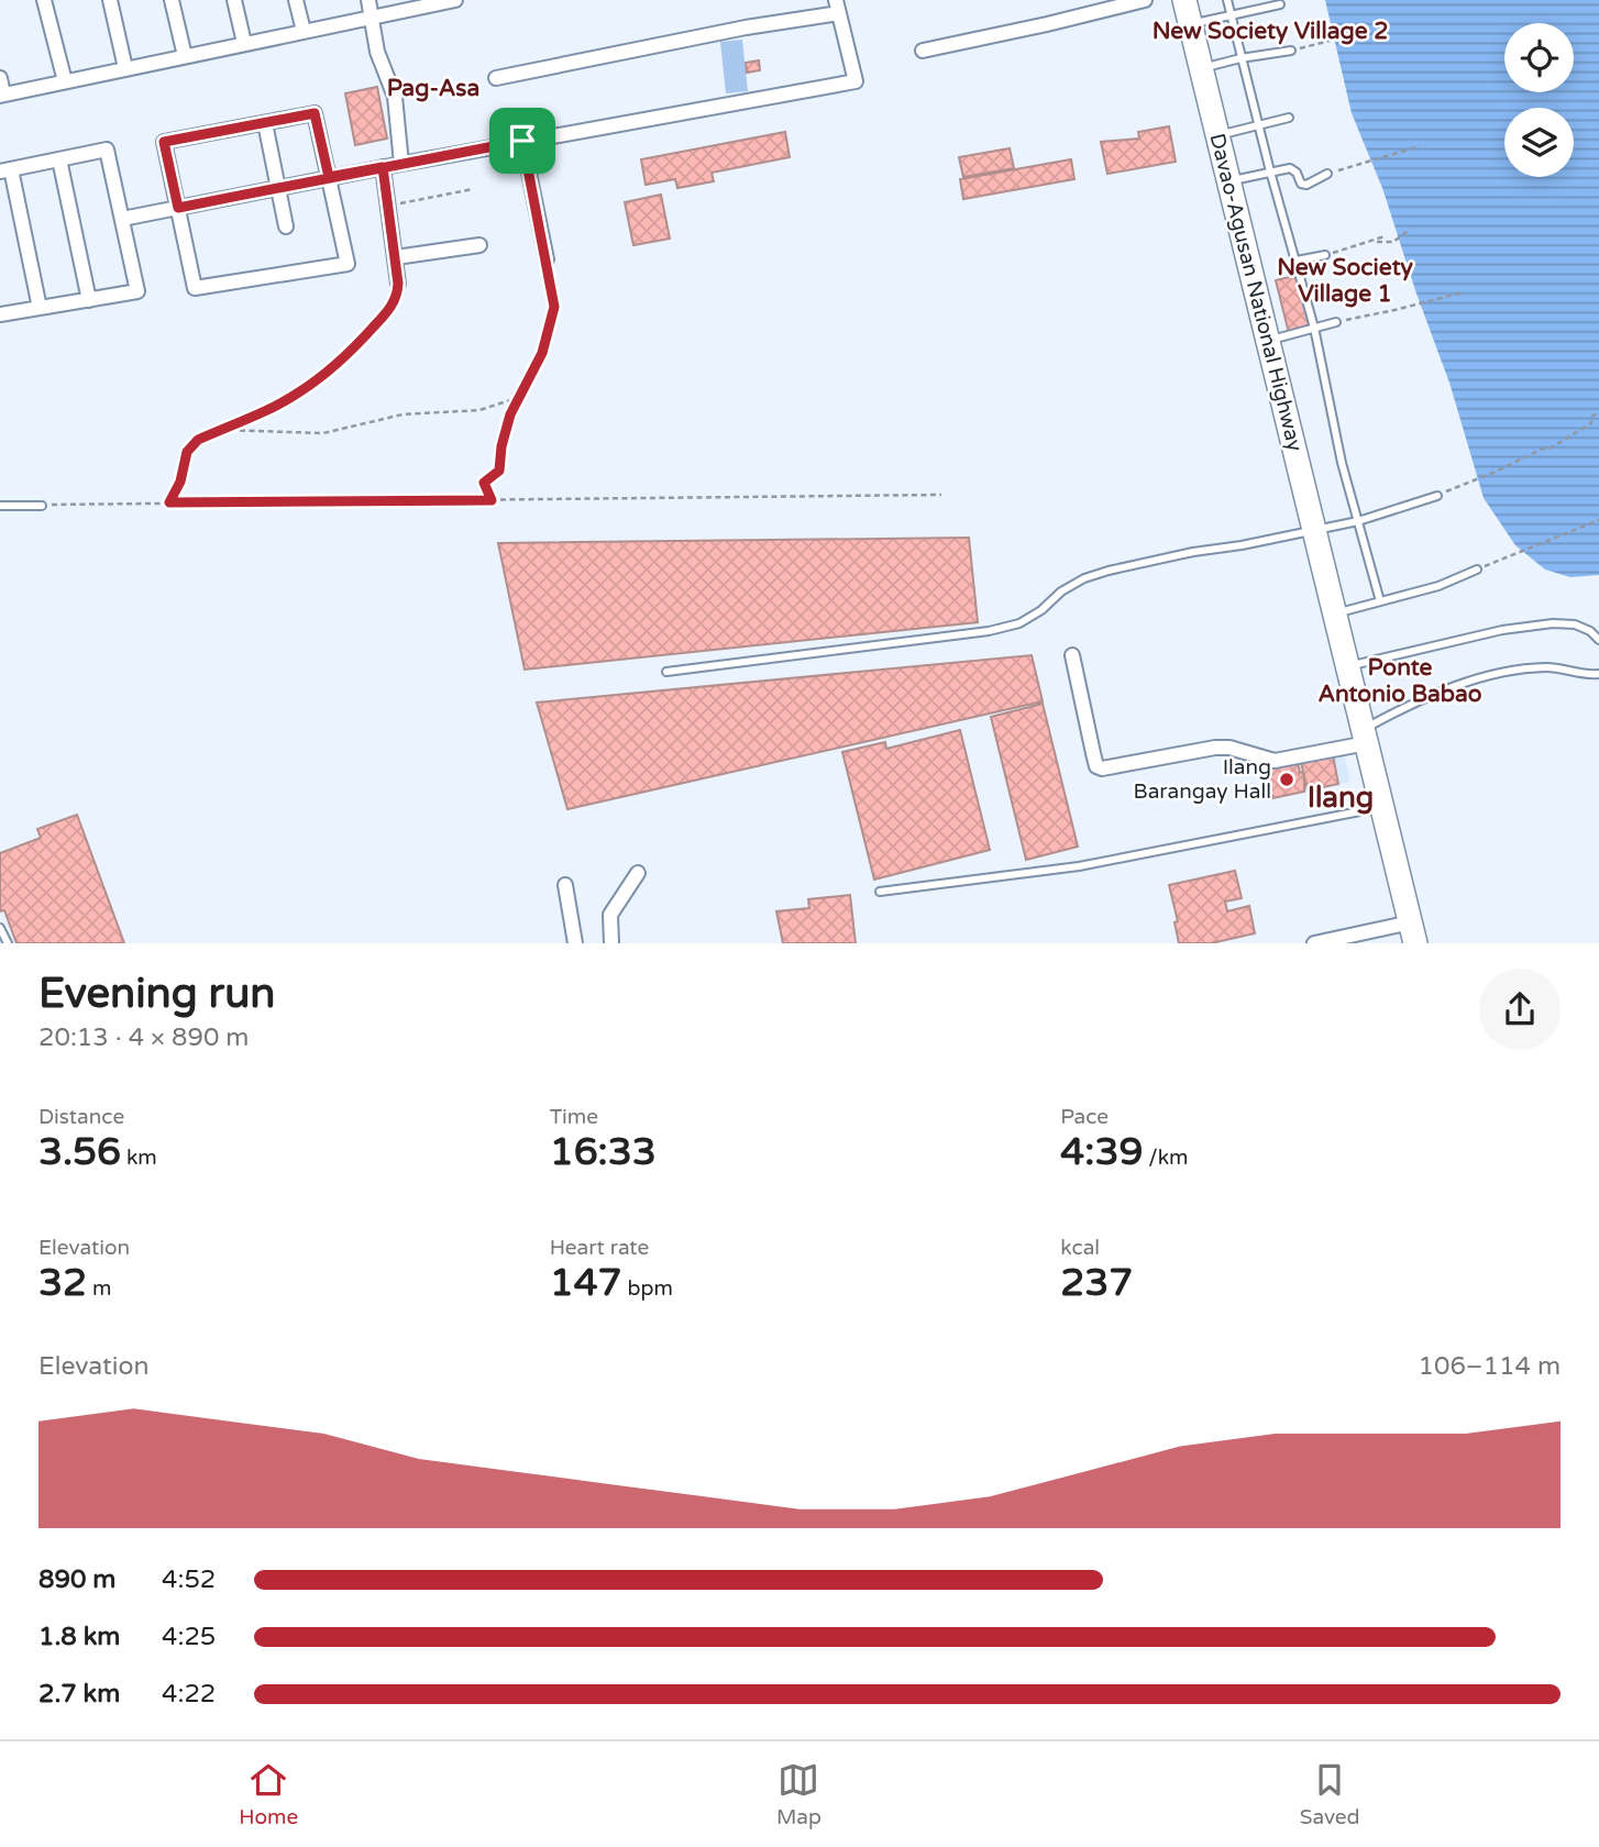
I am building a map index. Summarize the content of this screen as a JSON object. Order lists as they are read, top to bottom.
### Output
{
  "streets": {
    "highway": ["Davao-Agusan National Highway"]
  },
  "districts": [
    "New Society Village 2",
    "Pag-Asa",
    "New Society Village 1",
    "Ponte Antonio Babao",
    "Ilang"
  ],
  "places": ["Ilang Barangay Hall"],
  "page": {
    "heading": ["Evening run", "20:13 · 4 × 890 m"],
    "stats": [
      ["Distance", "3.56 km"],
      ["Time", "16:33"],
      ["Pace", "4:39 /km"],
      ["Elevation", "32 m"],
      ["Heart rate", "147 bpm"],
      ["kcal", "237"]
    ],
    "chart": ["Elevation", "106–114 m"],
    "list": [
      {
        "name": "890 m",
        "note": "4:52"
      },
      {
        "name": "1.8 km",
        "note": "4:25"
      },
      {
        "name": "2.7 km",
        "note": "4:22"
      }
    ],
    "tabs": ["Home", "Map", "Saved"]
  }
}
